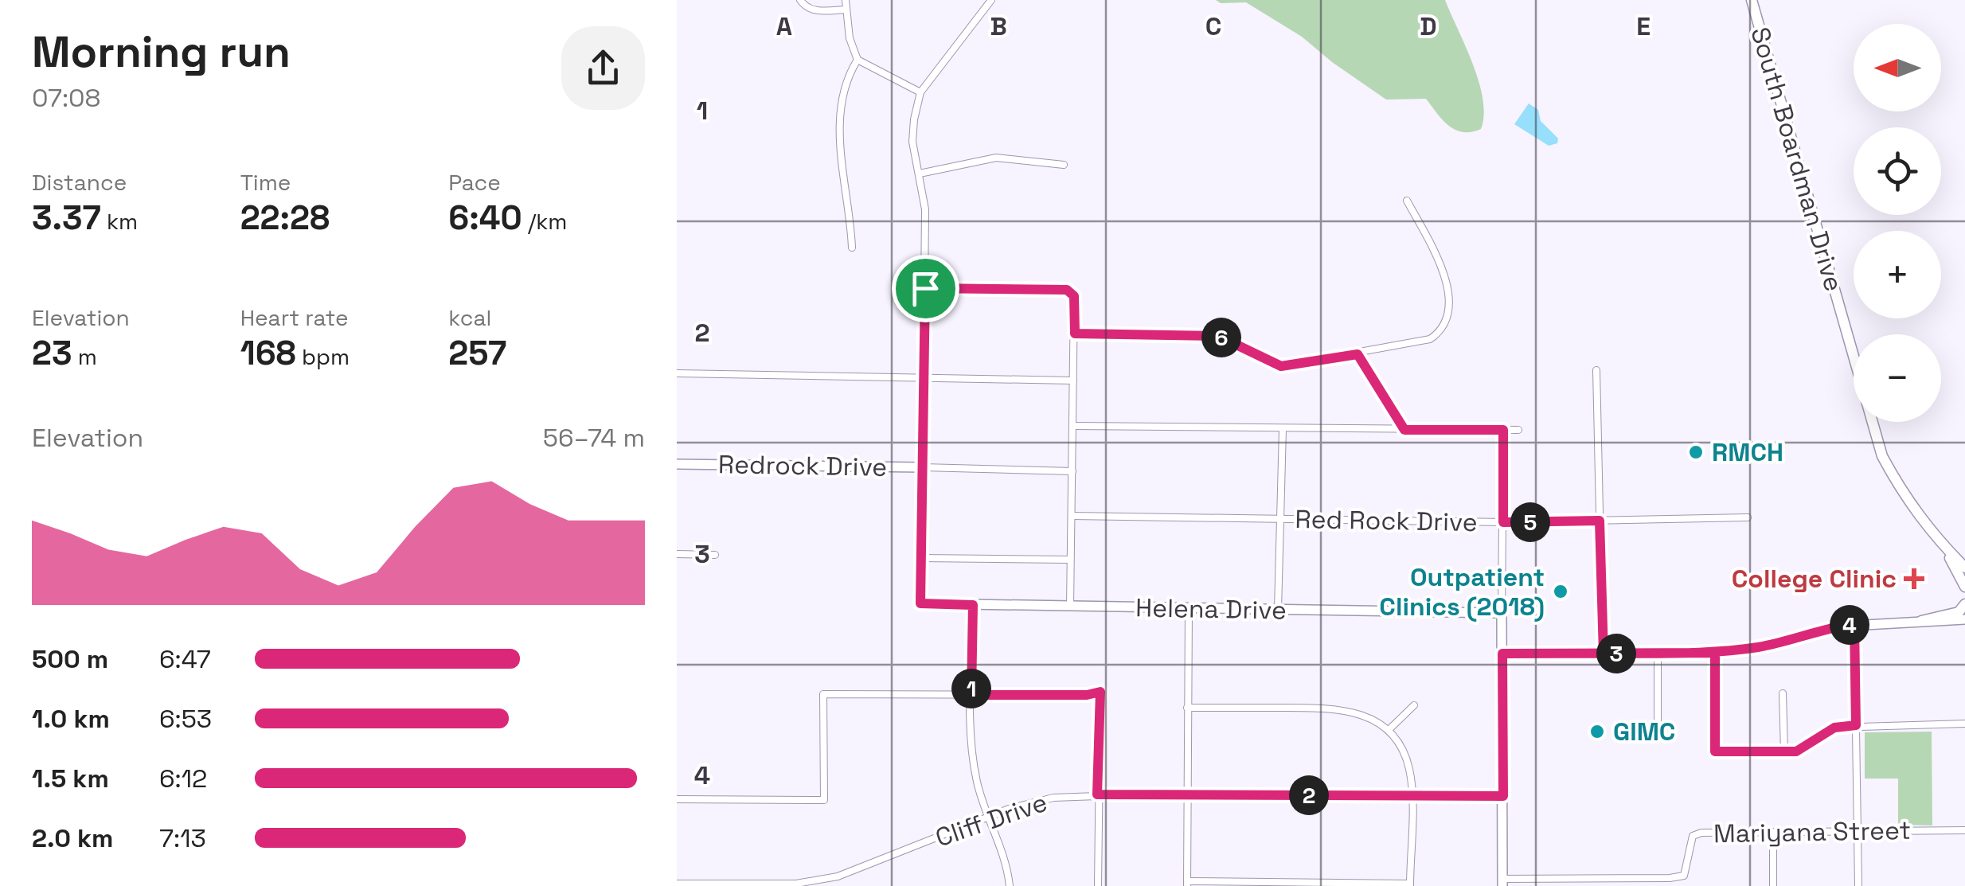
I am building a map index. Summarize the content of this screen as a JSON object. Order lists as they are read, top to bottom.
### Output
{
  "streets": {
    "main road": ["South Boardman Drive", "Redrock Drive", "Helena Drive"],
    "street": ["Red Rock Drive", "Cliff Drive", "Mariyana Street"]
  },
  "places": {
    "other": ["RMCH", "Outpatient Clinics (2018)", "GIMC"],
    "health": ["College Clinic"]
  },
  "north": "left",
  "page": {
    "heading": ["Morning run", "07:08"],
    "map_buttons": ["+", "−"],
    "stats": [
      ["Distance", "3.37 km"],
      ["Time", "22:28"],
      ["Pace", "6:40 /km"],
      ["Elevation", "23 m"],
      ["Heart rate", "168 bpm"],
      ["kcal", "257"]
    ],
    "pins": [
      "6",
      "5",
      "4",
      "3",
      "1",
      "2"
    ],
    "chart": ["Elevation", "56–74 m"],
    "list": [
      {
        "name": "500 m",
        "note": "6:47"
      },
      {
        "name": "1.0 km",
        "note": "6:53"
      },
      {
        "name": "1.5 km",
        "note": "6:12"
      },
      {
        "name": "2.0 km",
        "note": "7:13"
      }
    ]
  },
  "grid": {
    "columns": [
      "A",
      "B",
      "C",
      "D",
      "E"
    ],
    "rows": [
      "1",
      "2",
      "3",
      "4"
    ]
  }
}
